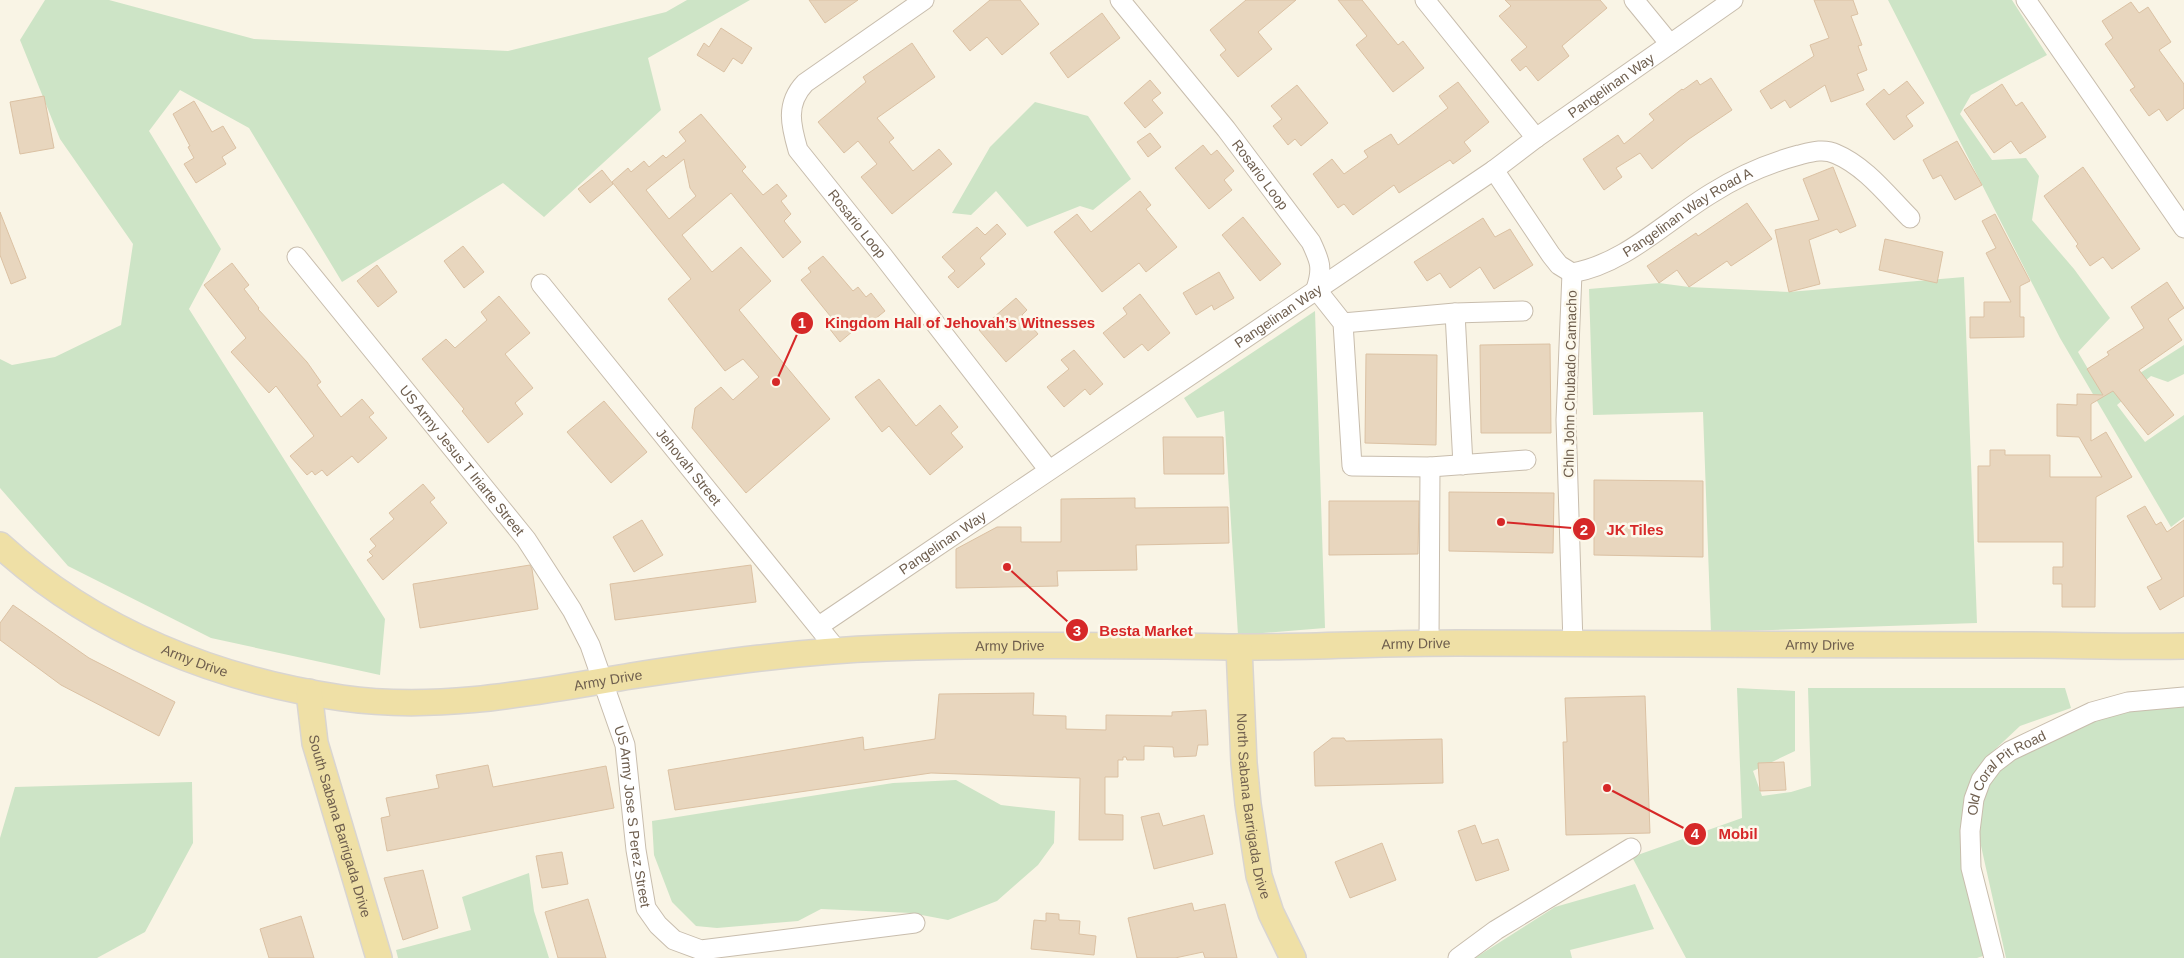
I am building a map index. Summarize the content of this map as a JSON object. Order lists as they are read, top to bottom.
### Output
{
  "streets": {
    "main road": ["Army Drive", "North Sabana Barrigada Drive", "South Sabana Barrigada Drive"],
    "street": [
      "Pangelinan Way",
      "Rosario Loop",
      "Pangelinan Way Road A",
      "Chln John Chubado Camacho",
      "US Army Jesus T Iriarte Street",
      "Jehovah Street",
      "Old Coral Pit Road",
      "US Army Jose S Perez Street"
    ]
  },
  "crossings": [
    ["Pangelinan Way", "Rosario Loop"],
    ["Pangelinan Way", "Jehovah Street"],
    ["Pangelinan Way Road A", "Chln John Chubado Camacho"],
    ["Chln John Chubado Camacho", "Army Drive"],
    ["US Army Jesus T Iriarte Street", "Army Drive"],
    ["US Army Jesus T Iriarte Street", "US Army Jose S Perez Street"],
    ["Jehovah Street", "Army Drive"],
    ["Army Drive", "North Sabana Barrigada Drive"],
    ["Army Drive", "US Army Jose S Perez Street"],
    ["Army Drive", "South Sabana Barrigada Drive"]
  ],
  "places": [
    "Kingdom Hall of Jehovah’s Witnesses",
    "JK Tiles",
    "Besta Market",
    "Mobil"
  ]
}
